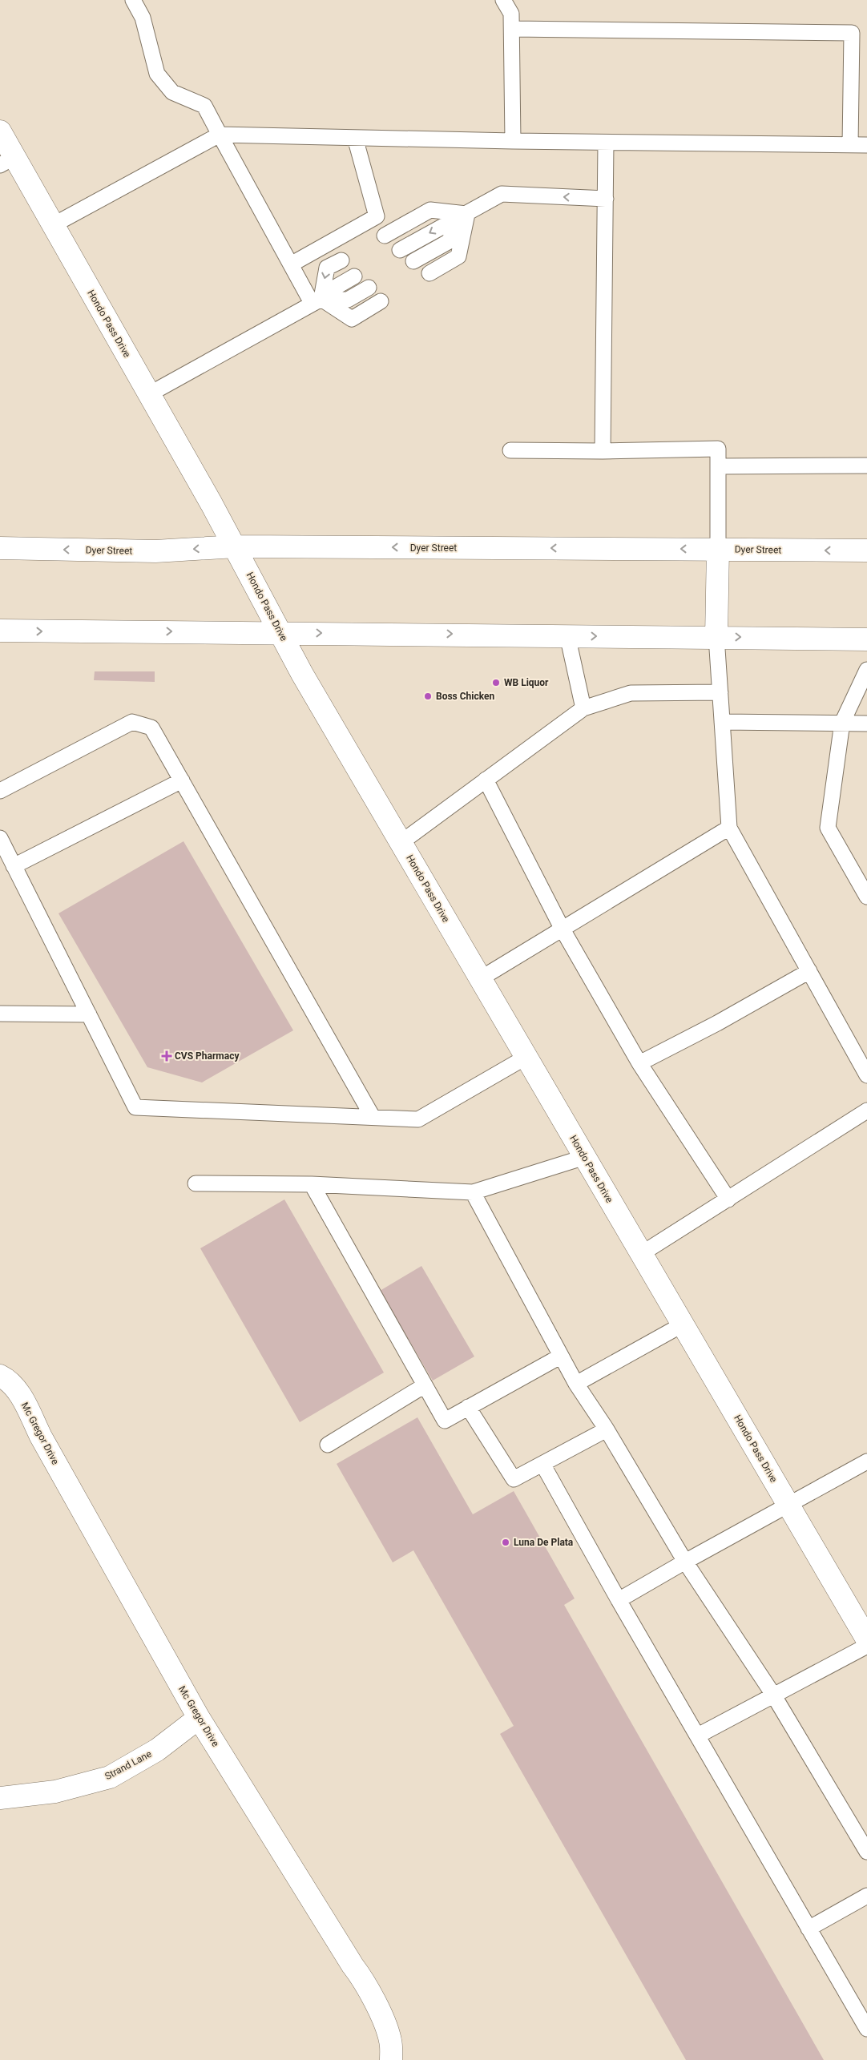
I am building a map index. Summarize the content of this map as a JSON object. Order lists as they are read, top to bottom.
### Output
{
  "streets": {
    "main road": [
      "Hondo Pass Drive",
      "Dyer Street",
      "Mc Gregor Drive",
      "Strand Lane"
    ]
  },
  "crossings": [
    ["Hondo Pass Drive", "Dyer Street"],
    ["Mc Gregor Drive", "Strand Lane"]
  ],
  "places": {
    "other": ["WB Liquor", "Boss Chicken", "Luna De Plata"],
    "health": ["CVS Pharmacy"]
  }
}
